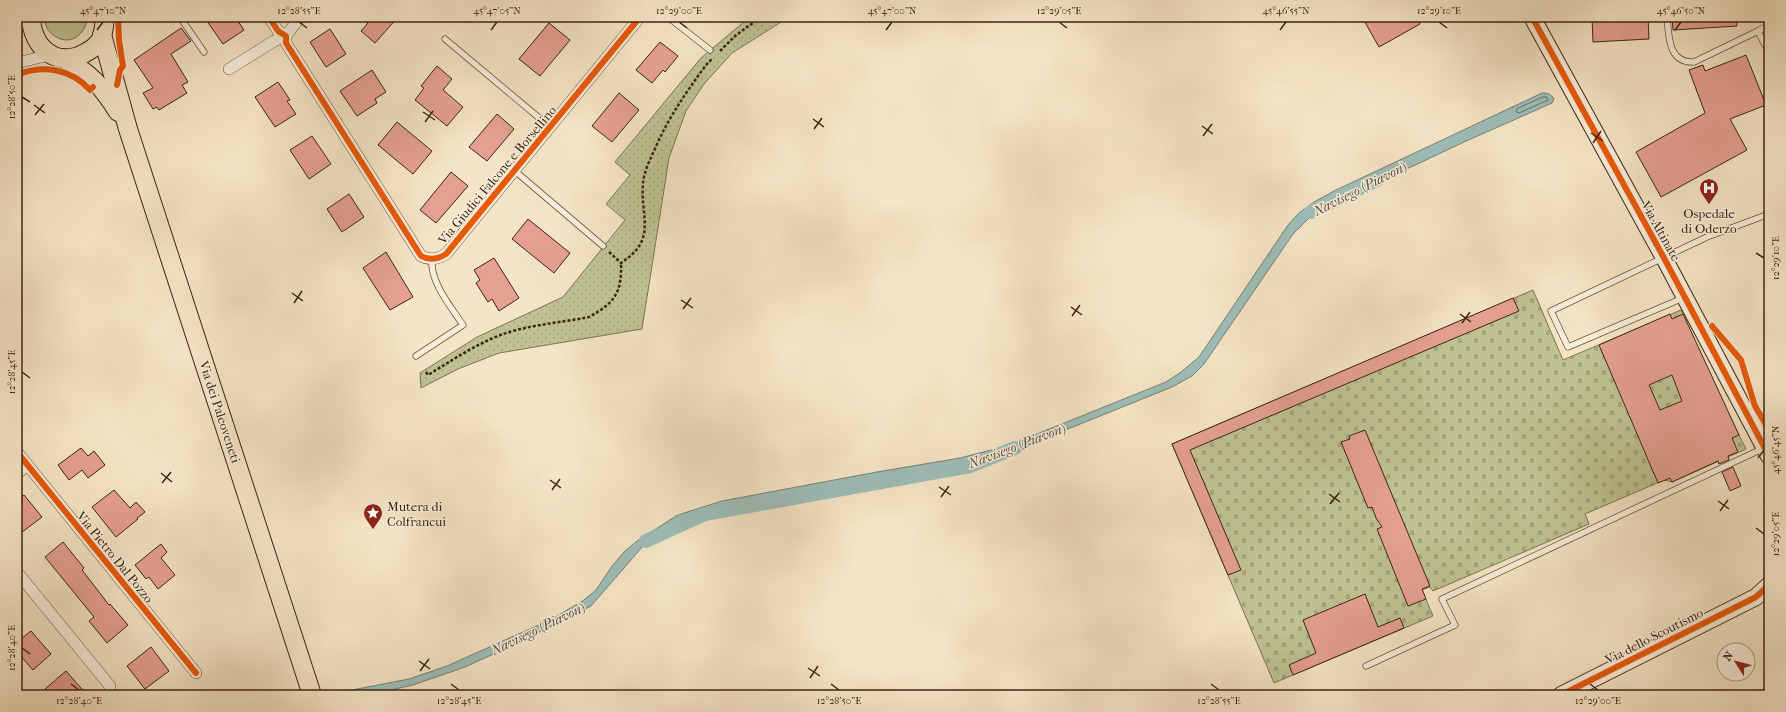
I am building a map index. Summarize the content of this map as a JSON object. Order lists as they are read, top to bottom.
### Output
{
  "streets": {
    "main road": ["Via dei Paleoveneti"],
    "street": [
      "Via Giudici Falcone e Borsellino",
      "Via Altinate",
      "Via Pietro Dal Pozzo",
      "Via dello Scoutismo"
    ]
  },
  "water": ["Navisego (Piavon)"],
  "places": {
    "hospital": ["Ospedale di Oderzo"],
    "place": ["Mutera di Colfrancui"]
  },
  "north": "top left",
  "coordinates": [
    "45°47'10\"N",
    "12°28'55\"E",
    "45°47'05\"N",
    "12°29'00\"E",
    "45°47'00\"N",
    "12°29'05\"E",
    "45°46'55\"N",
    "12°29'10\"E",
    "45°46'50\"N",
    "12°28'50\"E",
    "12°28'45\"E",
    "45°46'45\"N",
    "12°28'40\"E"
  ]
}
